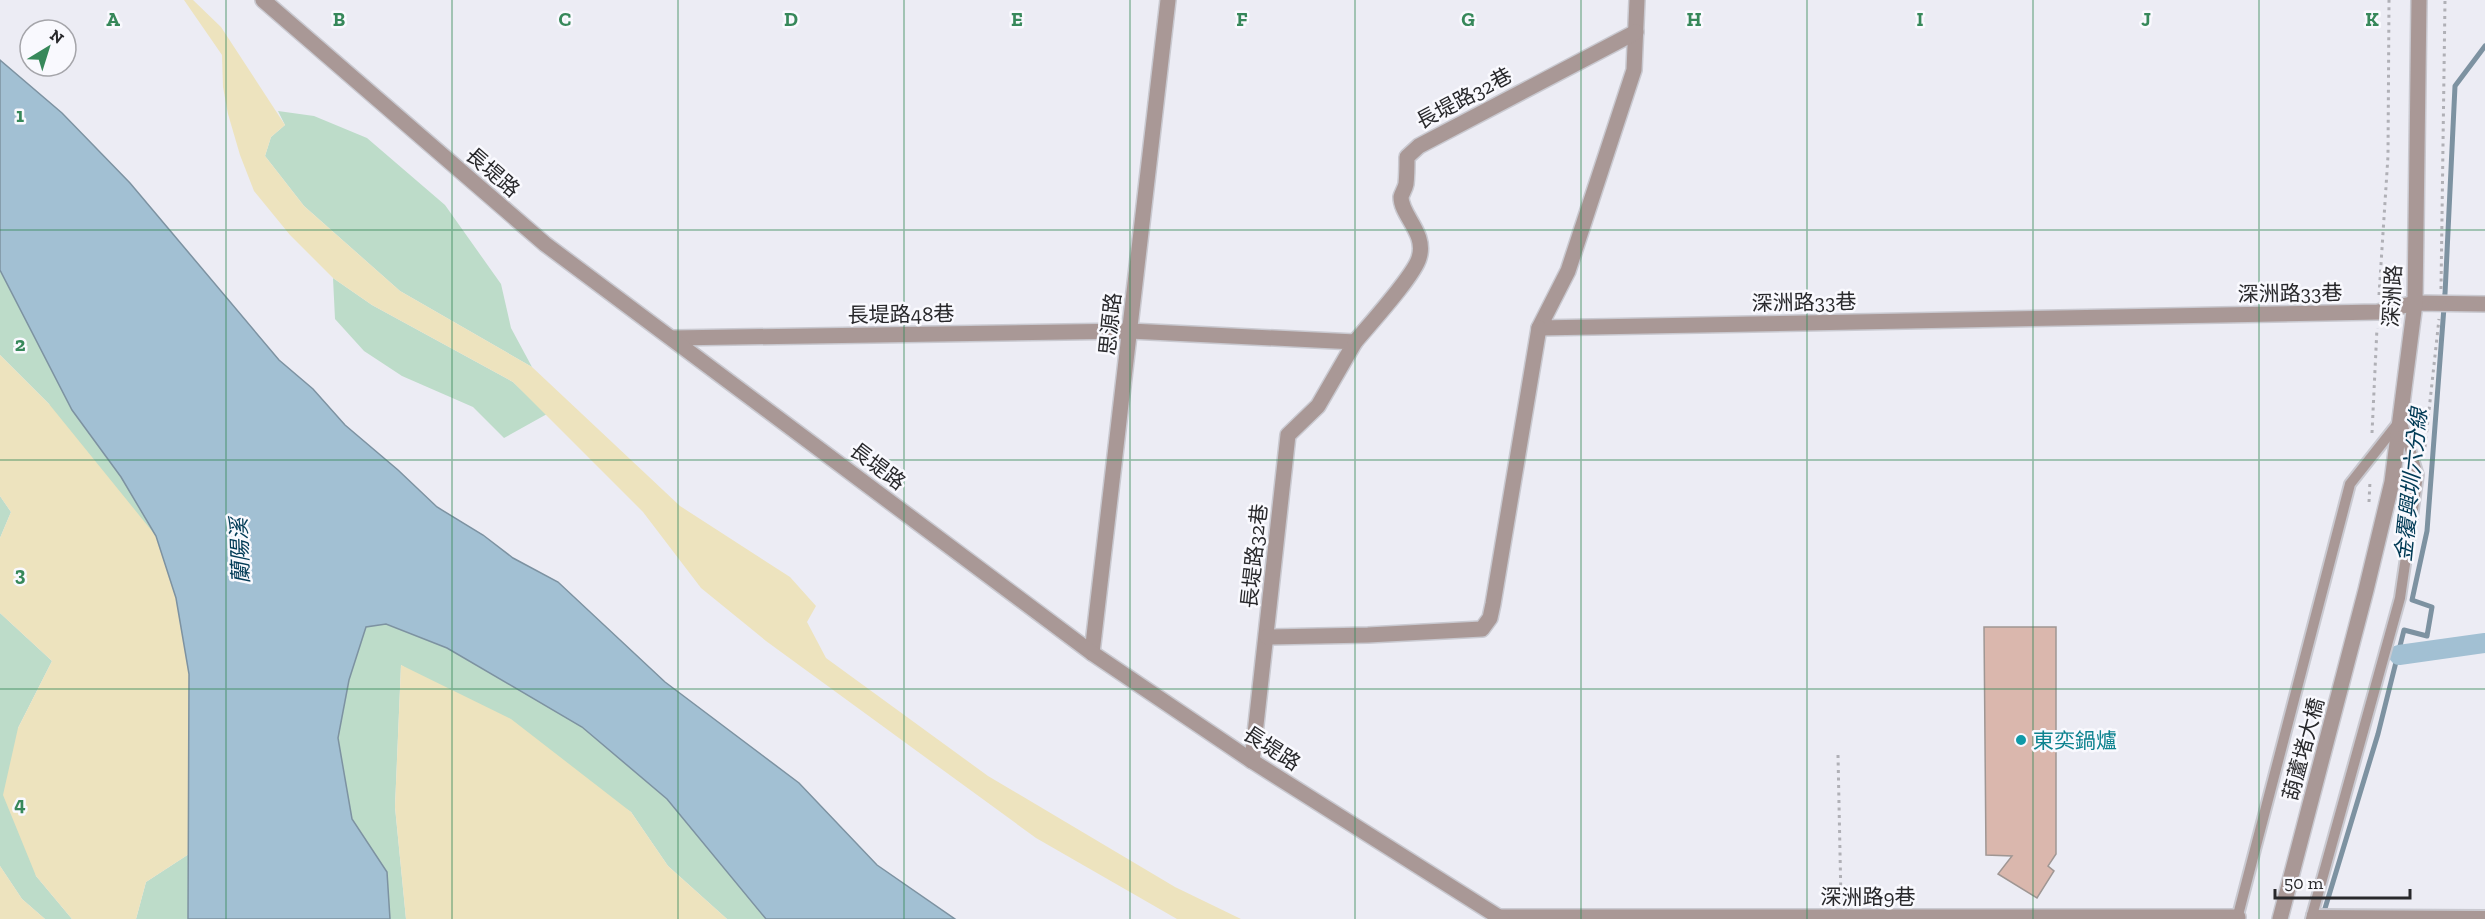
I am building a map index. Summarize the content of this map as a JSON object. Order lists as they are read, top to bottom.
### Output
{
  "streets": {
    "street": [
      "長堤路32巷",
      "長堤路",
      "深洲路33巷",
      "深洲路",
      "長堤路48巷",
      "思源路",
      "葫蘆堵大橋",
      "深洲路9巷"
    ]
  },
  "crossings": [
    ["長堤路32巷", "長堤路"],
    ["長堤路", "長堤路48巷"],
    ["長堤路", "思源路"],
    ["長堤路", "深洲路9巷"],
    ["深洲路33巷", "深洲路"],
    ["深洲路", "葫蘆堵大橋"],
    ["長堤路48巷", "思源路"]
  ],
  "water": ["金覆興圳六分線", "蘭陽溪"],
  "places": ["東奕鍋爐"],
  "scale_bar": "50 m",
  "north": "top right",
  "grid": {
    "columns": [
      "A",
      "B",
      "C",
      "D",
      "E",
      "F",
      "G",
      "H",
      "I",
      "J",
      "K"
    ],
    "rows": [
      "1",
      "2",
      "3",
      "4"
    ]
  }
}
